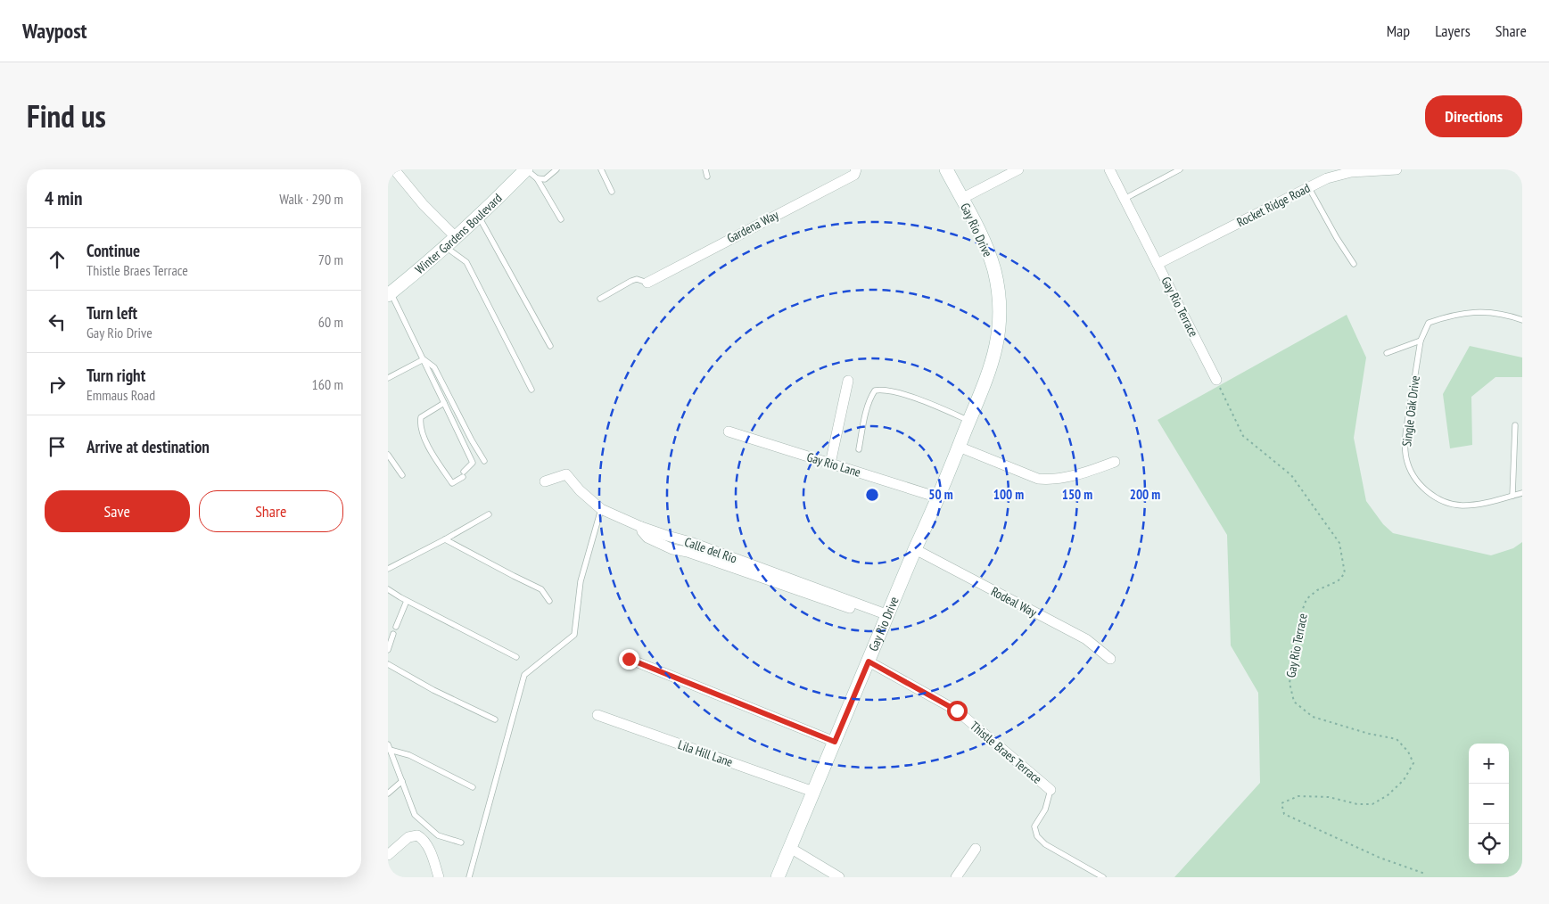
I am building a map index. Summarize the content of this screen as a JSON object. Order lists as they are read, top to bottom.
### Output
{
  "streets": {
    "street": [
      "Rocket Ridge Road",
      "Gardena Way",
      "Gay Rio Drive",
      "Winter Gardens Boulevard",
      "Gay Rio Terrace",
      "Gay Rio Lane",
      "Calle del Rio",
      "Rodeal Way",
      "Thistle Braes Terrace",
      "Lila Hill Lane"
    ],
    "lane": ["Single Oak Drive"]
  },
  "crossings": [
    ["Rocket Ridge Road", "Gay Rio Terrace"],
    ["Gay Rio Drive", "Gay Rio Lane"],
    ["Gay Rio Drive", "Calle del Rio"],
    ["Gay Rio Drive", "Rodeal Way"],
    ["Gay Rio Drive", "Thistle Braes Terrace"],
    ["Gay Rio Drive", "Lila Hill Lane"]
  ],
  "page": {
    "header": "Waypost",
    "nav": ["Map", "Layers", "Share"],
    "title": "Find us",
    "buttons": [
      "Directions",
      ["Save", "Share"]
    ],
    "heading": ["4 min", "Walk · 290 m"],
    "list": [
      ["Continue", "Thistle Braes Terrace", "70 m"],
      ["Turn left", "Gay Rio Drive", "60 m"],
      ["Turn right", "Emmaus Road", "160 m"],
      "Arrive at destination"
    ],
    "map_buttons": ["+", "−"]
  },
  "rings": [
    "50 m",
    "100 m",
    "150 m",
    "200 m"
  ]
}
